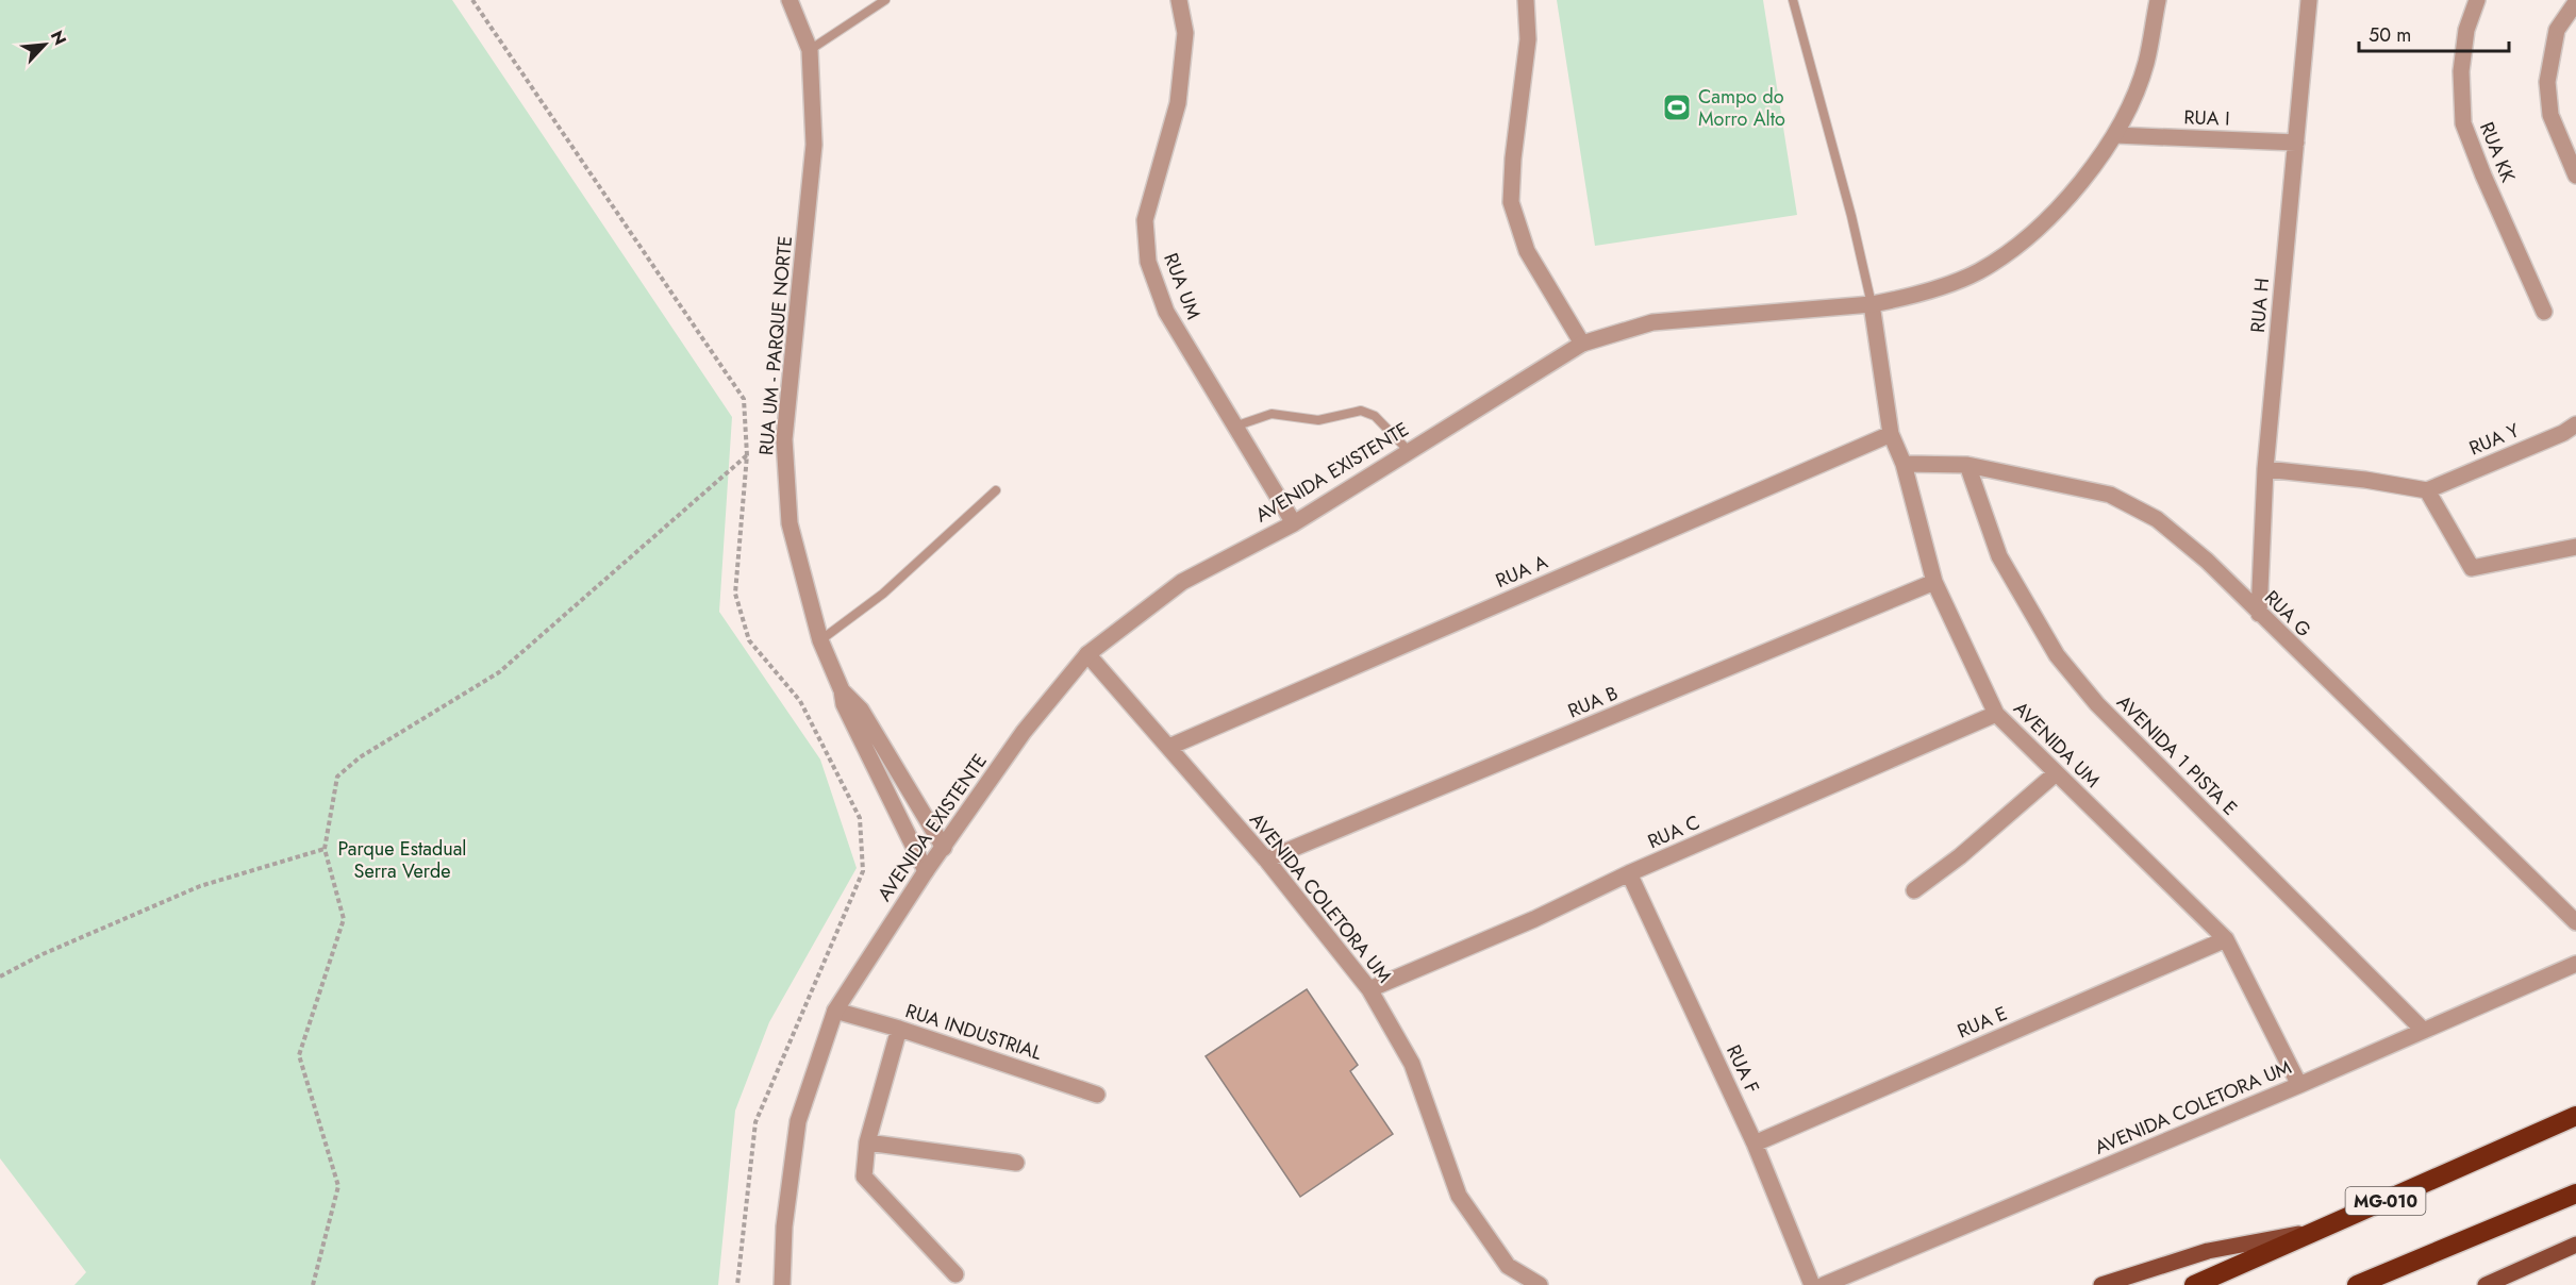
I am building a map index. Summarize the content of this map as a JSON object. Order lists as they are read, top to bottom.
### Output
{
  "streets": {
    "highway": ["MG-010"],
    "street": [
      "RUA I",
      "RUA KK",
      "RUA UM",
      "RUA H",
      "RUA UM - PARQUE NORTE",
      "RUA Y",
      "AVENIDA EXISTENTE",
      "RUA A",
      "RUA G",
      "RUA B",
      "AVENIDA UM",
      "AVENIDA 1 PISTA E",
      "RUA C",
      "AVENIDA COLETORA UM",
      "RUA E",
      "RUA INDUSTRIAL",
      "RUA F"
    ]
  },
  "crossings": [
    ["RUA I", "RUA H"],
    ["RUA I", "AVENIDA EXISTENTE"],
    ["RUA UM", "AVENIDA EXISTENTE"],
    ["RUA H", "RUA G"],
    ["RUA UM - PARQUE NORTE", "AVENIDA EXISTENTE"],
    ["AVENIDA EXISTENTE", "AVENIDA UM"],
    ["AVENIDA EXISTENTE", "AVENIDA COLETORA UM"],
    ["AVENIDA EXISTENTE", "RUA INDUSTRIAL"],
    ["RUA A", "AVENIDA UM"],
    ["RUA A", "AVENIDA COLETORA UM"],
    ["RUA G", "AVENIDA UM"],
    ["RUA G", "AVENIDA 1 PISTA E"],
    ["RUA B", "AVENIDA UM"],
    ["RUA B", "AVENIDA COLETORA UM"],
    ["AVENIDA UM", "RUA C"],
    ["AVENIDA UM", "AVENIDA COLETORA UM"],
    ["AVENIDA UM", "RUA E"],
    ["AVENIDA 1 PISTA E", "AVENIDA COLETORA UM"],
    ["RUA C", "AVENIDA COLETORA UM"],
    ["RUA C", "RUA F"],
    ["RUA E", "RUA F"]
  ],
  "parks": ["Parque Estadual Serra Verde"],
  "places": {
    "sports": ["Campo do Morro Alto"]
  },
  "scale_bar": "50 m",
  "north": "top right"
}
